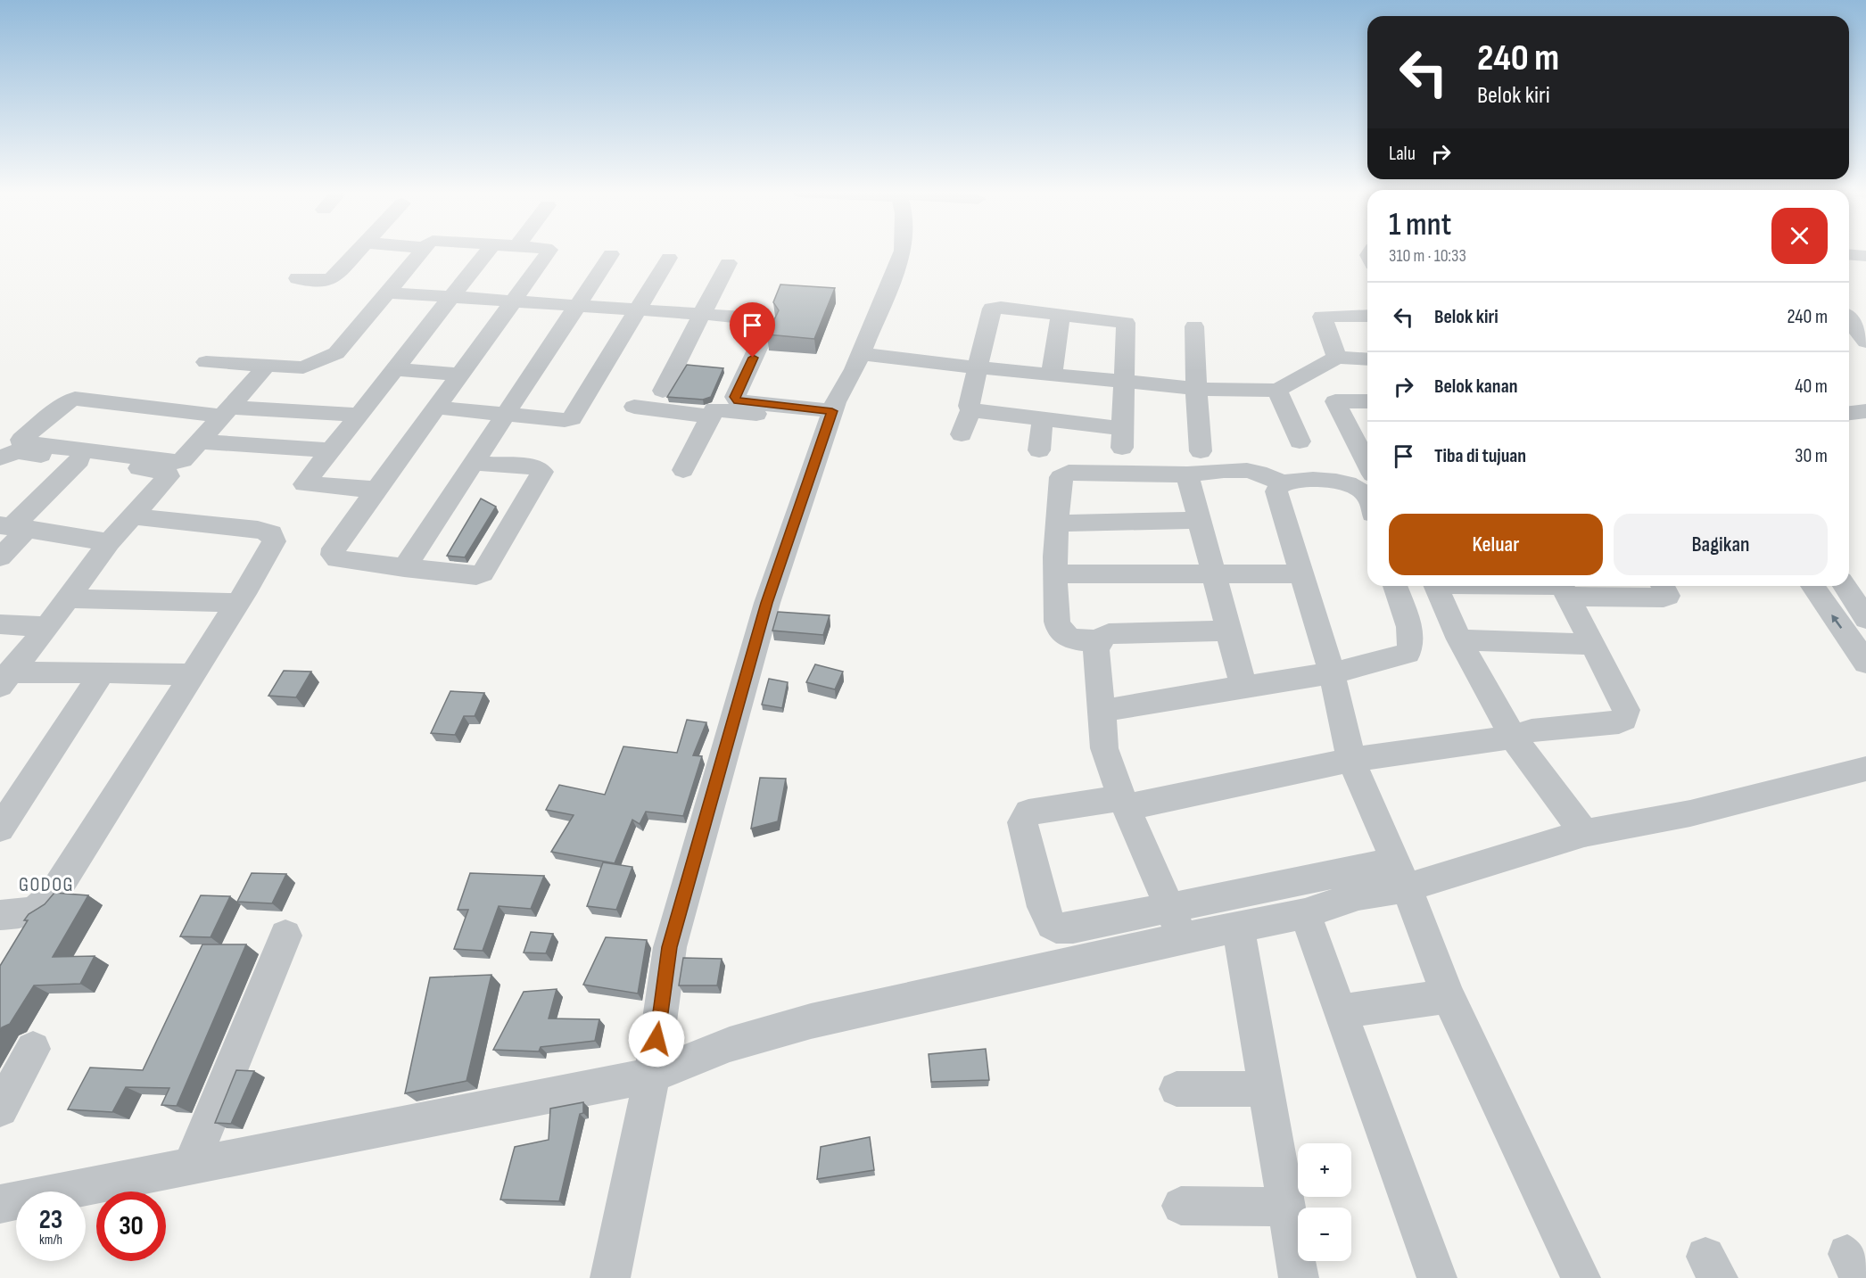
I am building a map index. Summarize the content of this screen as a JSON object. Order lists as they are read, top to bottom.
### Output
{
  "districts": ["GODOG"],
  "page": {
    "turn": ["240 m", "Belok kiri"],
    "then": "Lalu",
    "heading": ["1 mnt", "310 m · 10:33"],
    "list": [
      {
        "name": "Belok kiri",
        "value": "240 m"
      },
      {
        "name": "Belok kanan",
        "value": "40 m"
      },
      {
        "name": "Tiba di tujuan",
        "value": "30 m"
      }
    ],
    "buttons": ["Keluar", "Bagikan"],
    "map_buttons": ["+", "−"],
    "speed": "23 km/h",
    "limit": "30"
  }
}
